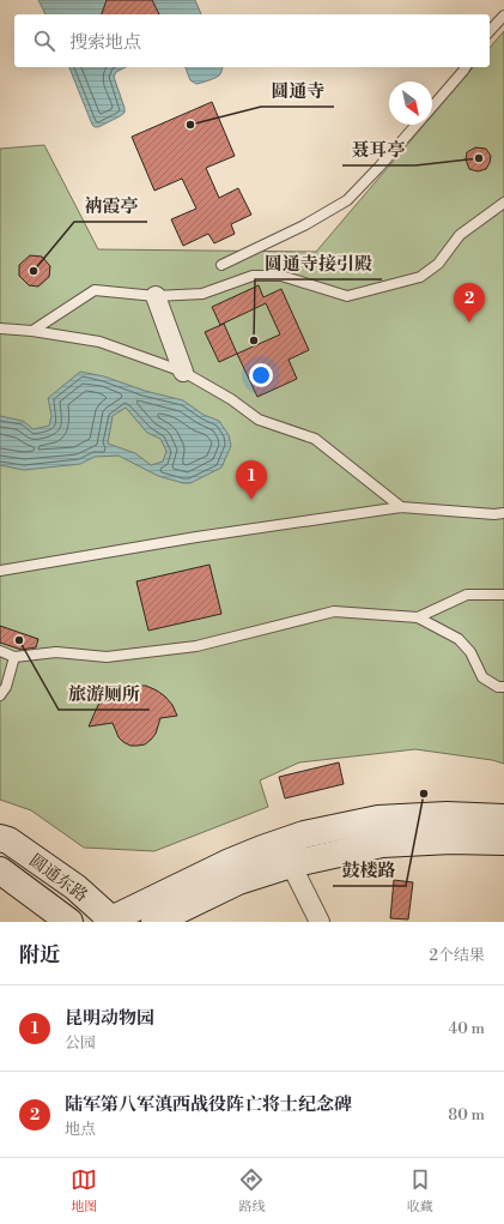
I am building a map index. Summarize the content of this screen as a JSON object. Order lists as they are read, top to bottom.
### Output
{
  "streets": {
    "main road": ["圆通东路"]
  },
  "places": [
    "圆通寺",
    "聂耳亭",
    "衲霞亭",
    "圆通寺接引殿",
    "旅游厕所",
    "鼓楼路"
  ],
  "north": "bottom right",
  "page": {
    "search": "搜索地点",
    "pins": ["2", "1"],
    "heading": ["附近", "2个结果"],
    "list": [
      {
        "mark": "1",
        "name": "昆明动物园",
        "note": "公园",
        "value": "40 m"
      },
      {
        "mark": "2",
        "name": "陆军第八军滇西战役阵亡将士纪念碑",
        "note": "地点",
        "value": "80 m"
      }
    ],
    "nav": ["地图", "路线", "收藏"]
  }
}
